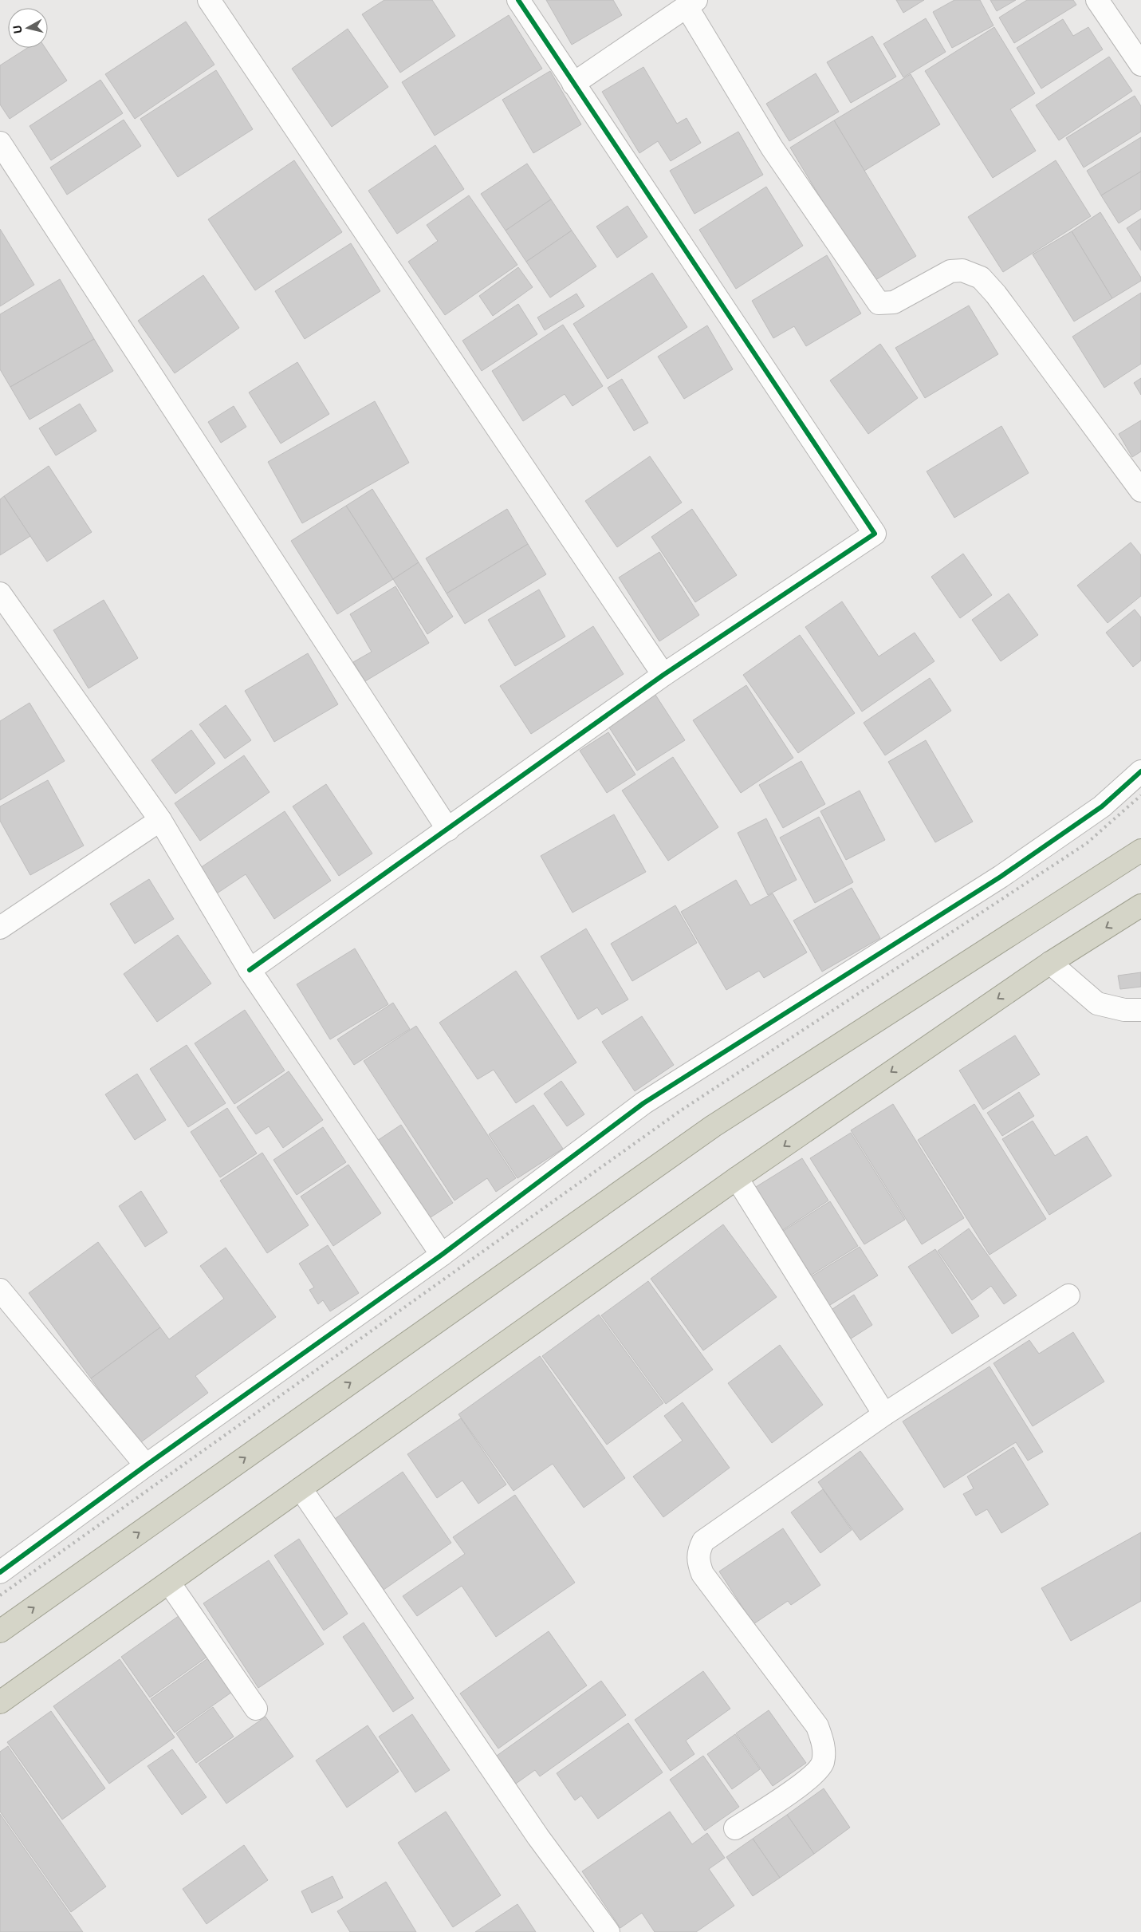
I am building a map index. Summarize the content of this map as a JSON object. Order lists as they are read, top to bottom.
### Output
{
  "north": "left"
}
